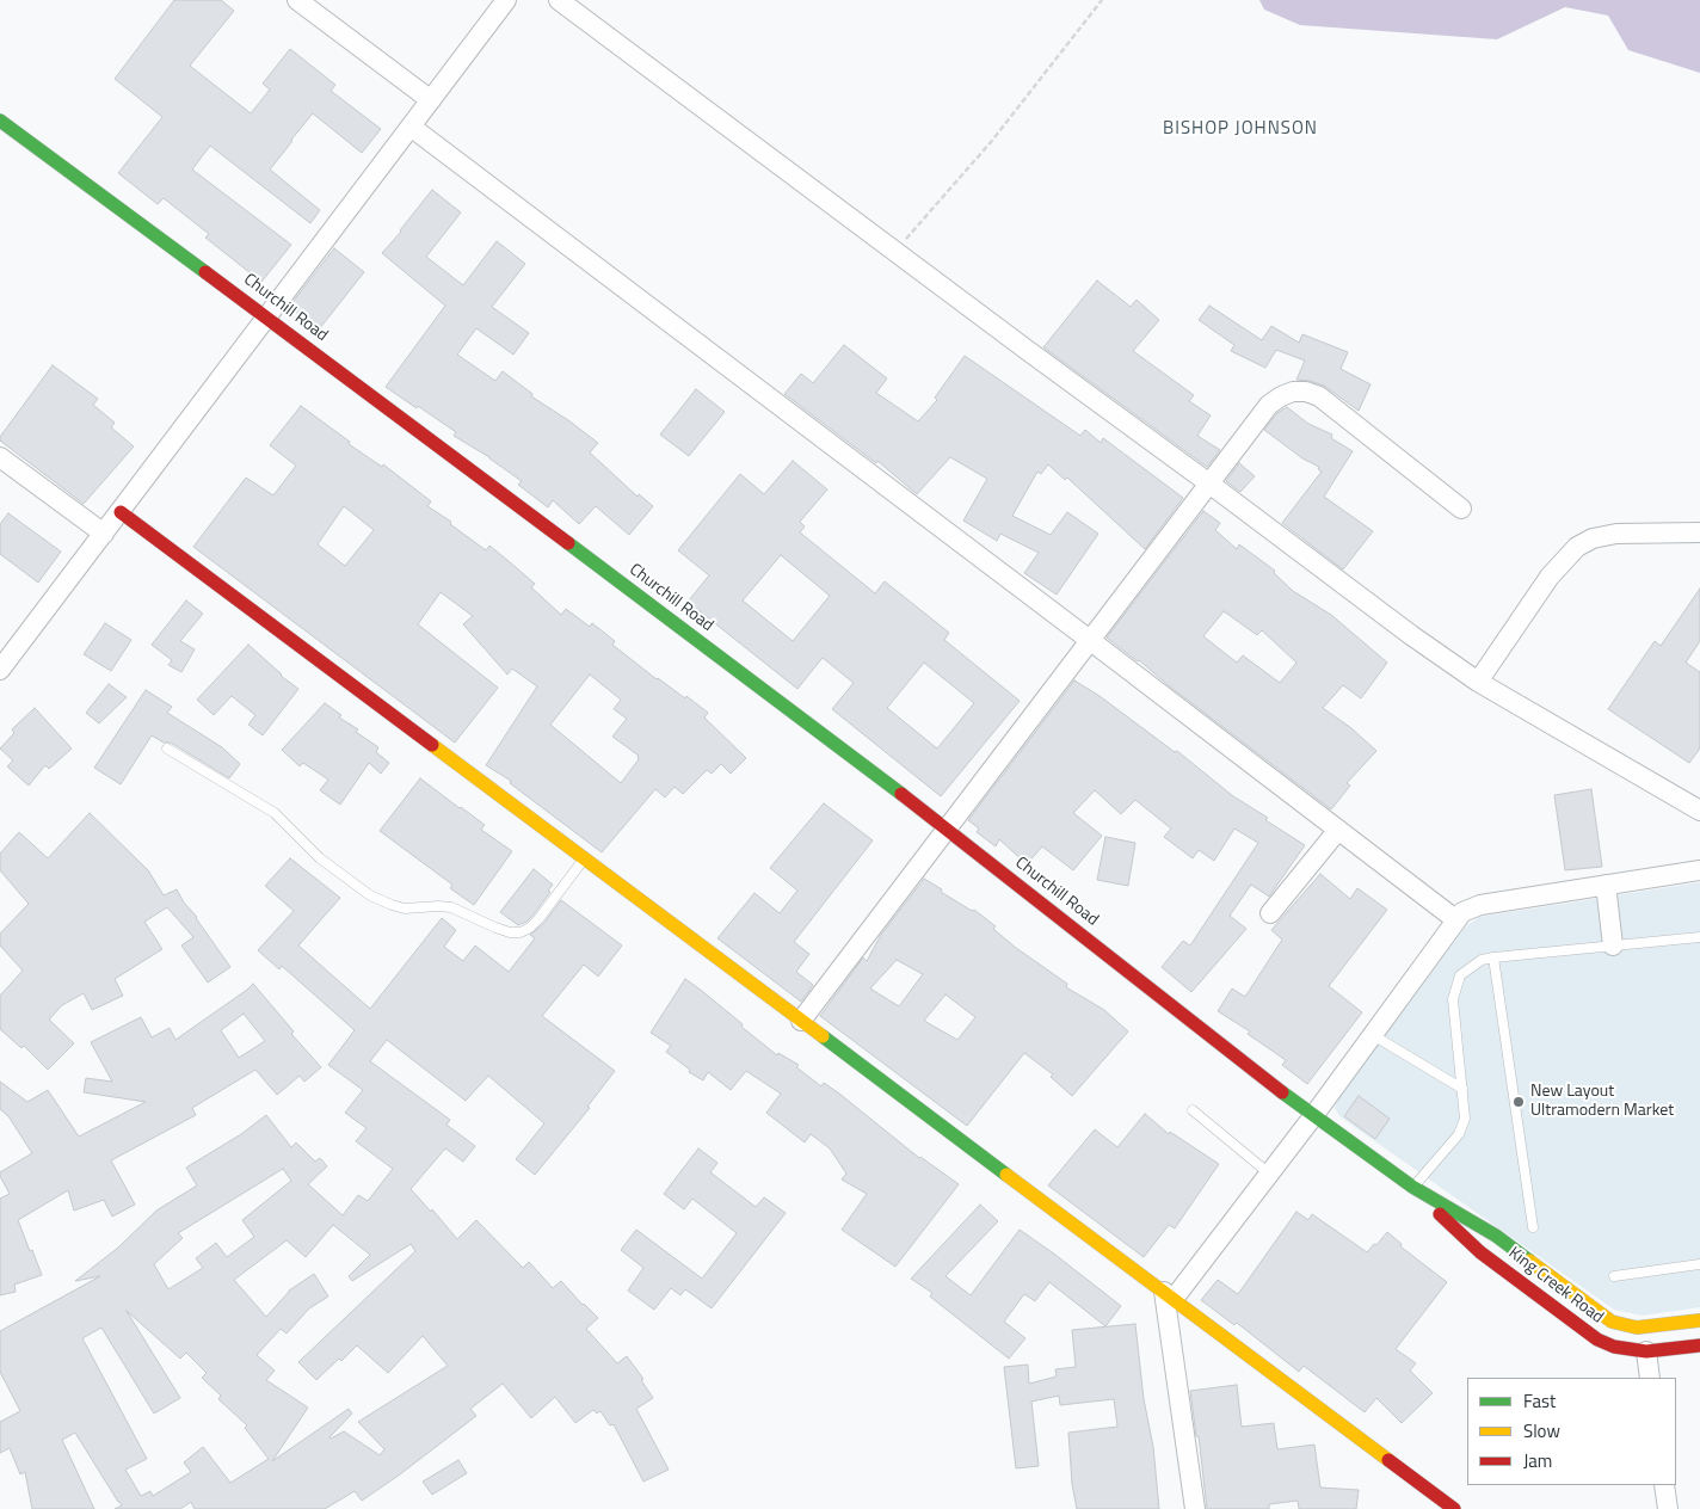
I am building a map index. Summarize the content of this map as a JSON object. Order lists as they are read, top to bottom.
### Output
{
  "streets": {
    "street": ["Churchill Road", "King Creek Road"]
  },
  "crossings": [
    ["Churchill Road", "King Creek Road"]
  ],
  "districts": ["BISHOP JOHNSON"],
  "places": ["New Layout Ultramodern Market"],
  "legend": ["Fast", "Slow", "Jam"]
}
